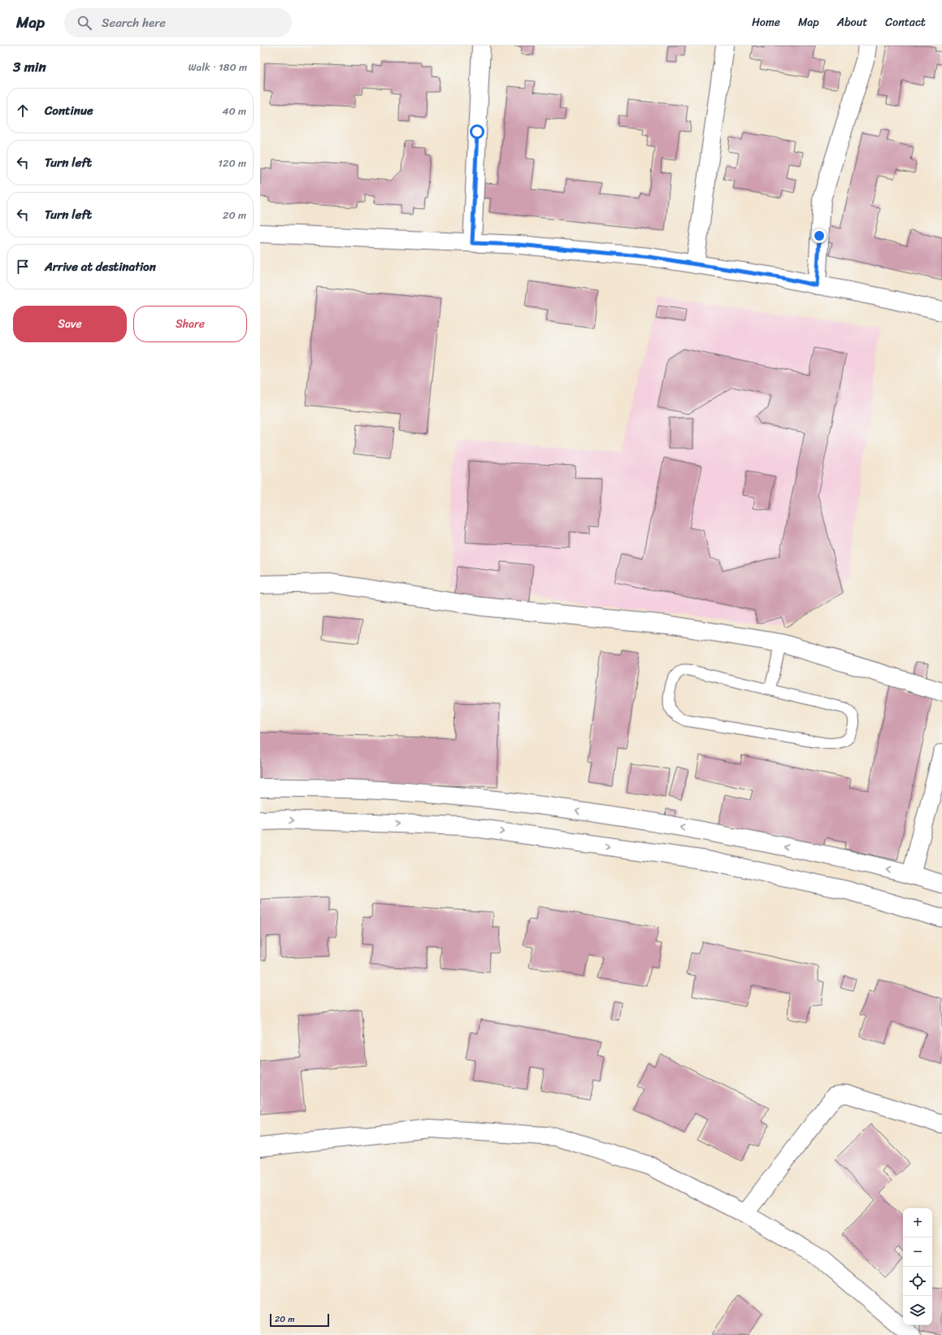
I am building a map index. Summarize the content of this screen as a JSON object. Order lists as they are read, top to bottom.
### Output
{
  "scale_bar": "20 m",
  "page": {
    "header": "Map",
    "search": "Search here",
    "nav": [
      "Home",
      "Map",
      "About",
      "Contact"
    ],
    "heading": ["3 min", "Walk · 180 m"],
    "list": [
      ["Continue", "40 m"],
      ["Turn left", "120 m"],
      ["Turn left", "20 m"],
      "Arrive at destination"
    ],
    "buttons": ["Save", "Share"],
    "map_buttons": ["+", "−"],
    "scale": "20 m"
  }
}
